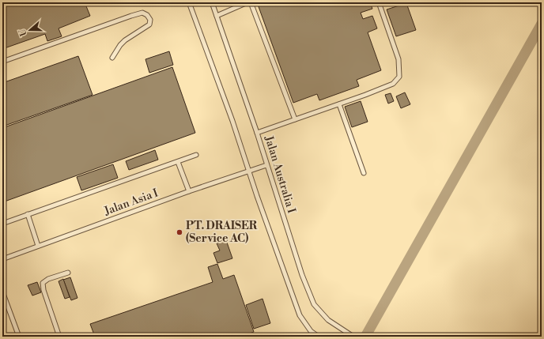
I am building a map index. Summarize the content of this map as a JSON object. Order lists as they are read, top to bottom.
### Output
{
  "streets": {
    "lane": ["Jalan Australia I", "Jalan Asia I"]
  },
  "crossings": [
    ["Jalan Australia I", "Jalan Asia I"]
  ],
  "places": ["PT. DRAISER (Service AC)"],
  "north": "left"
}
